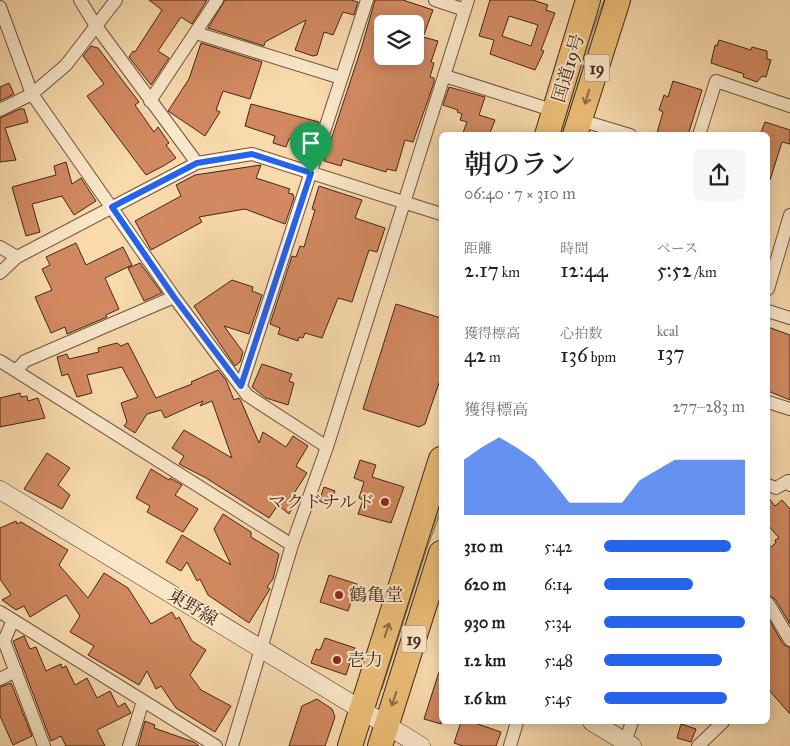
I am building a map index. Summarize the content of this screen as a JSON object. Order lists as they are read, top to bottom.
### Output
{
  "streets": {
    "highway": ["国道19号", "19"],
    "street": ["東野線"]
  },
  "crossings": [
    ["19", "東野線"]
  ],
  "places": ["マクドナルド", "鶴亀堂", "壱力"],
  "page": {
    "heading": ["朝のラン", "06:40 · 7 × 310 m"],
    "stats": [
      ["距離", "2.17 km"],
      ["時間", "12:44"],
      ["ペース", "5:52 /km"],
      ["獲得標高", "42 m"],
      ["心拍数", "136 bpm"],
      ["kcal", "137"]
    ],
    "chart": ["獲得標高", "277–283 m"],
    "list": [
      {
        "name": "310 m",
        "note": "5:42"
      },
      {
        "name": "620 m",
        "note": "6:14"
      },
      {
        "name": "930 m",
        "note": "5:34"
      },
      {
        "name": "1.2 km",
        "note": "5:48"
      },
      {
        "name": "1.6 km",
        "note": "5:45"
      }
    ]
  }
}
